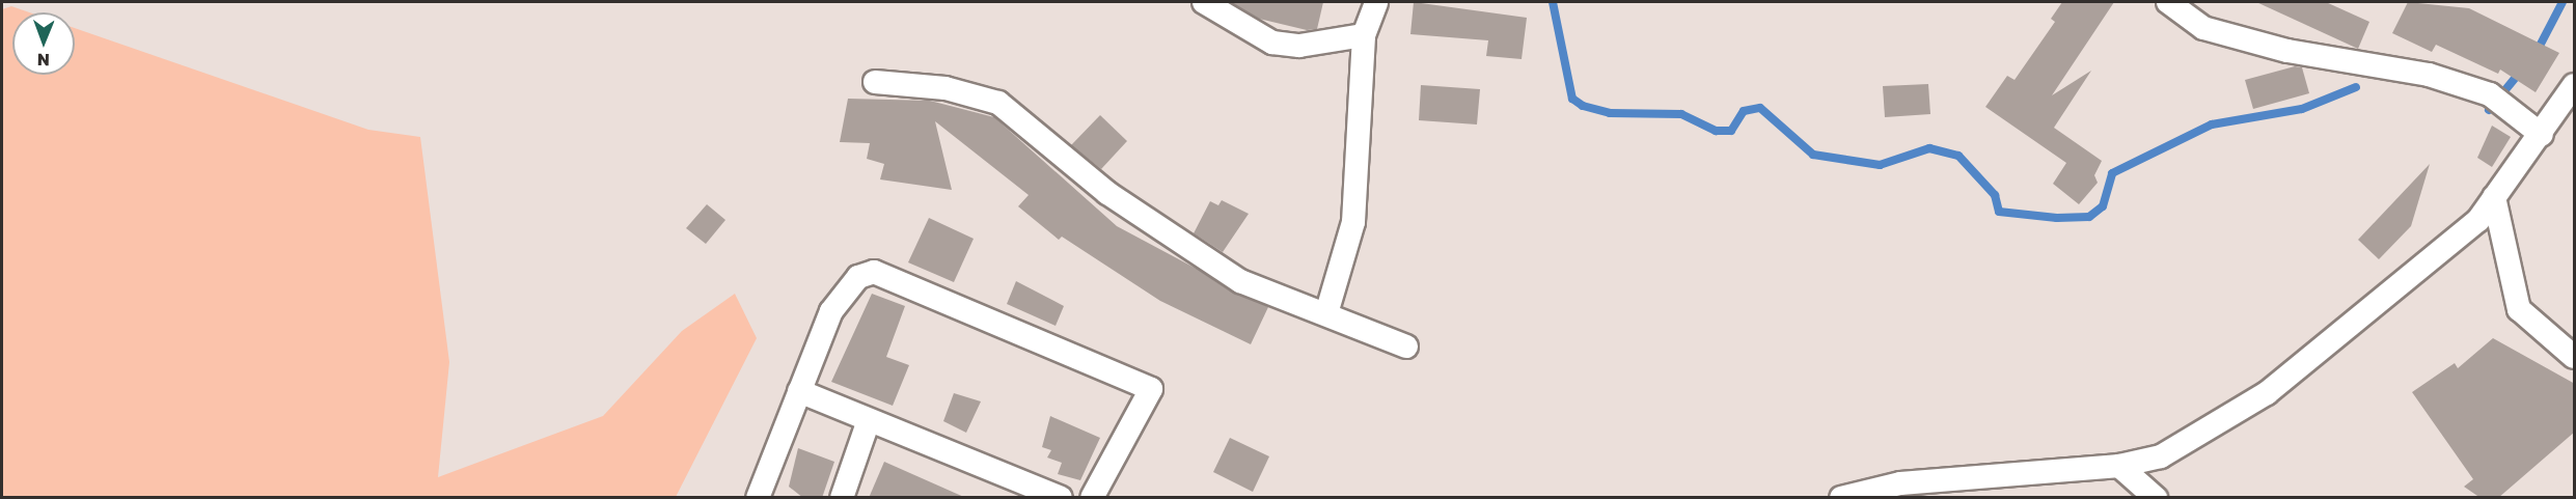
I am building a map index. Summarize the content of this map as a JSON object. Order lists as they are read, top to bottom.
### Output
{
  "north": "bottom"
}
